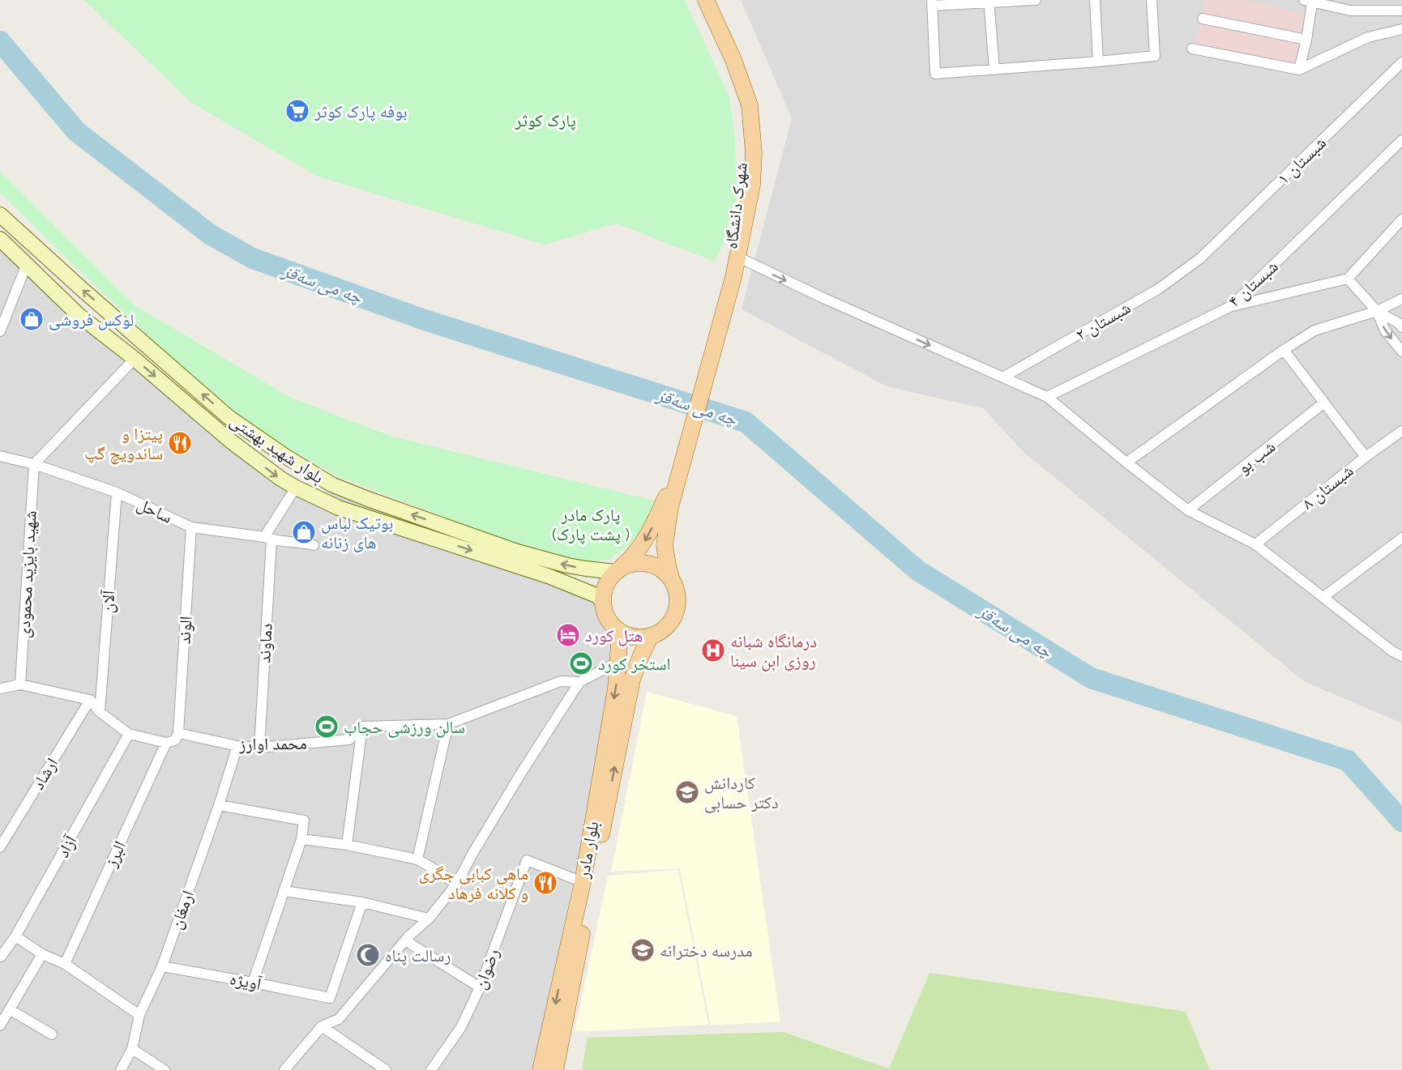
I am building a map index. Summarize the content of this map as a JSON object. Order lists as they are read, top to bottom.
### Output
{
  "streets": {
    "main road": ["شهرک دانشگاه", "بلوار شهید بهشتی", "بلوار مادر"],
    "street": [
      "شبستان ۱",
      "شبستان ۴",
      "شبستان ۲",
      "شب بو",
      "شبستان ۸",
      "ساحل",
      "شهید بایزید محمودی",
      "آلان",
      "الوند",
      "دماوند",
      "محمد اوارز",
      "ارشاد",
      "آزاد",
      "البرز",
      "ارمغان",
      "رضوان",
      "آویژه"
    ]
  },
  "crossings": [
    ["شبستان ۱", "شبستان ۲"],
    ["بلوار شهید بهشتی", "بلوار مادر"],
    ["ساحل", "شهید بایزید محمودی"],
    ["ساحل", "آلان"],
    ["ساحل", "الوند"],
    ["ساحل", "دماوند"],
    ["الوند", "محمد اوارز"],
    ["دماوند", "محمد اوارز"],
    ["محمد اوارز", "ارمغان"],
    ["بلوار مادر", "رضوان"],
    ["ارمغان", "آویژه"]
  ],
  "water": ["چە می سەقز"],
  "parks": ["پارک کوثر", "پارک مادر (پشت پارک )"],
  "places": {
    "supermarket": ["بوفه پارک کوثر"],
    "shop": ["لوکس فروشی", "بوتیک لباس های زنانه"],
    "restaurant": ["پیتزا و ساندویچ گپ", "ماهی کبابی جگری و کلانه فرهاد"],
    "hotel": ["هتل کورد"],
    "hospital": ["درمانگاه شبانه روزی ابن سینا"],
    "sports": ["استخر کورد", "سالن ورزشی حجاب"],
    "school or university": ["کاردانش دکتر حسابی", "مدرسه دخترانه"],
    "mosque": ["رسالت پناه"]
  }
}
